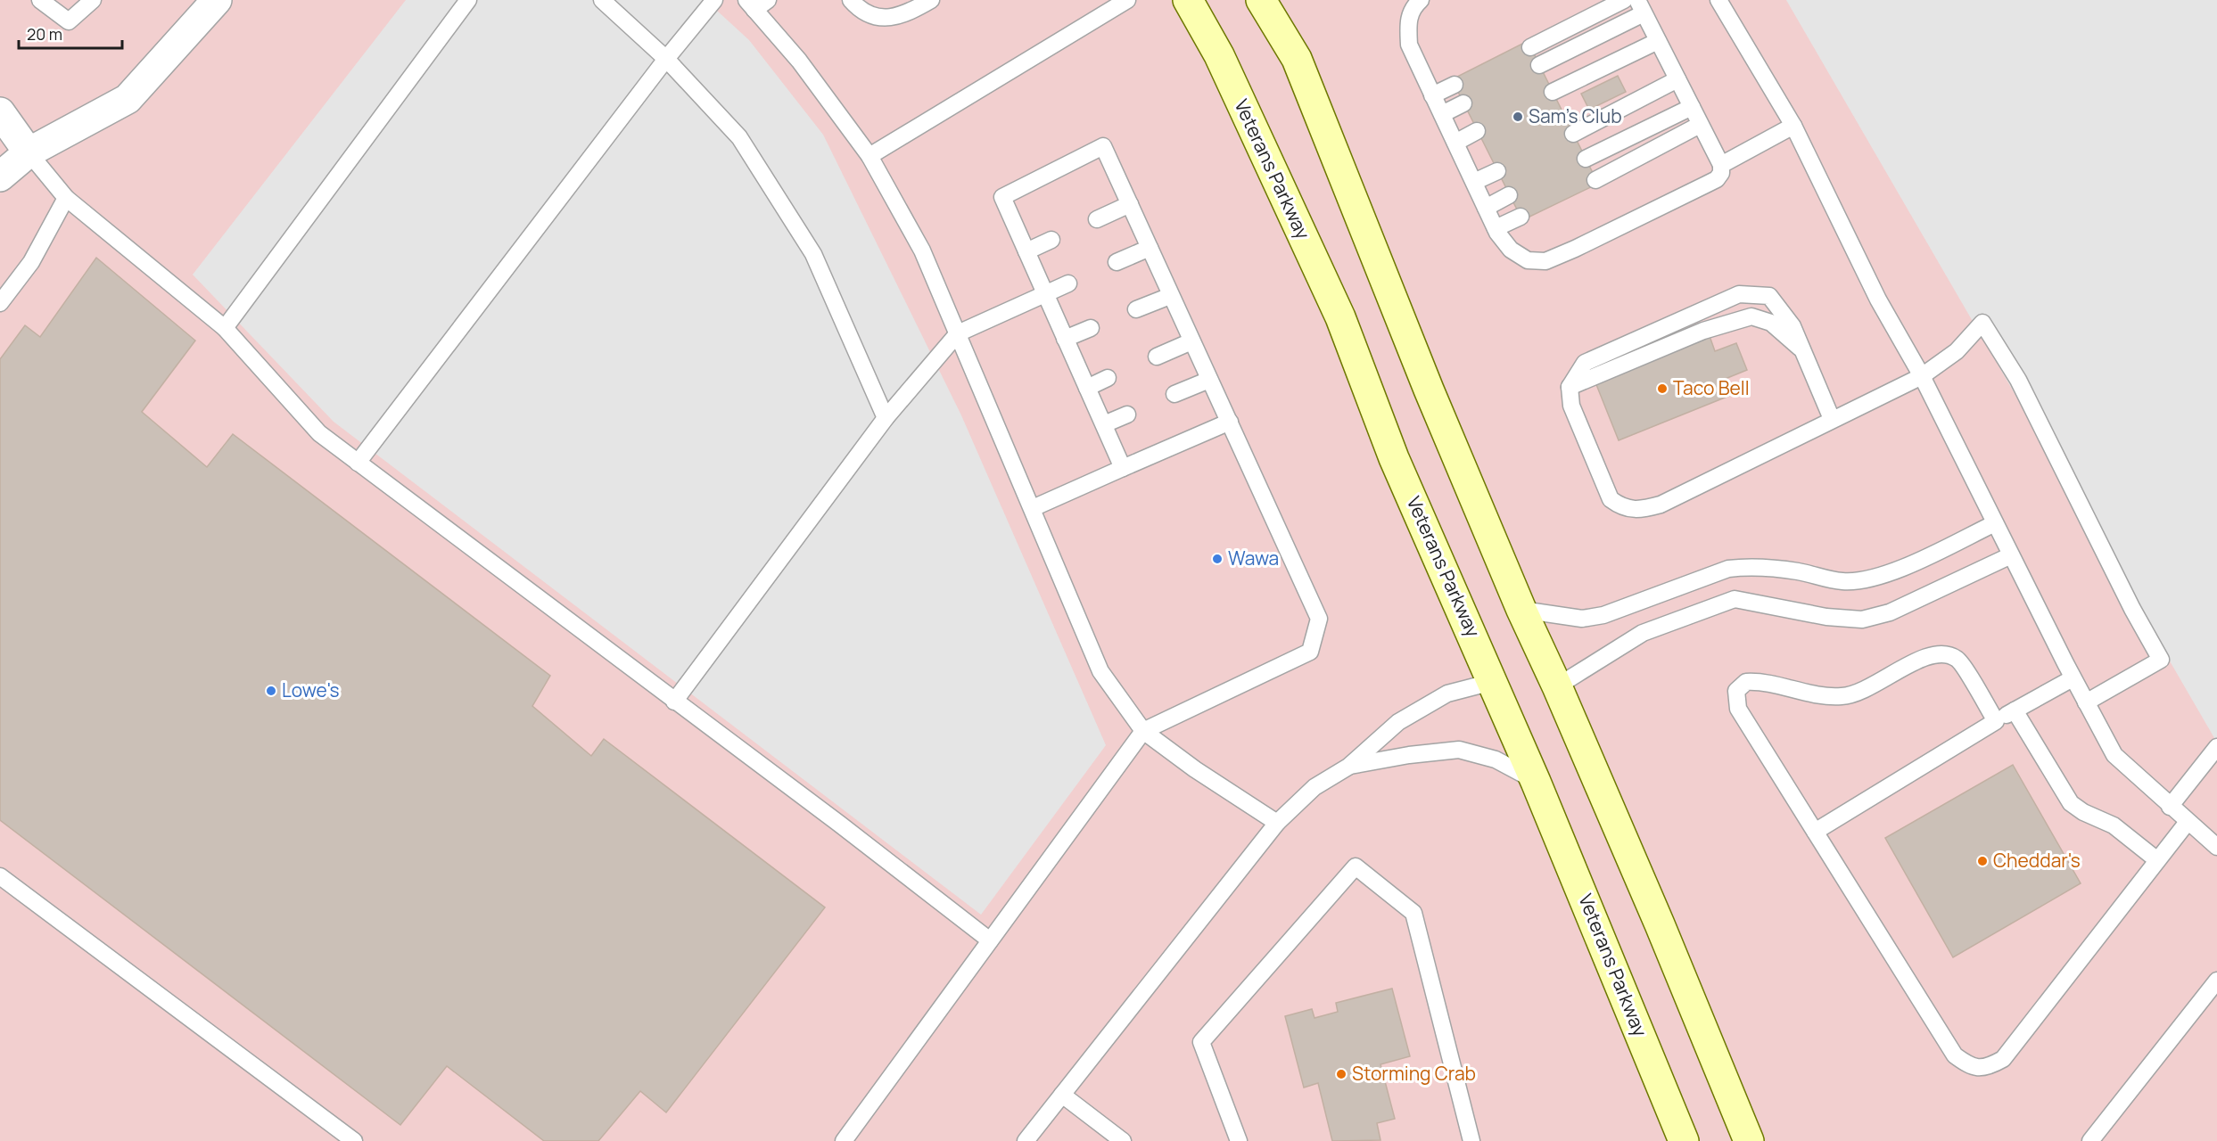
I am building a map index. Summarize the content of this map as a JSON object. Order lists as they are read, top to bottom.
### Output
{
  "streets": {
    "main road": ["Veterans Parkway"]
  },
  "places": [
    "Sam's Club",
    "Taco Bell",
    "Wawa",
    "Lowe's",
    "Cheddar's",
    "Storming Crab"
  ],
  "scale_bar": "20 m"
}
